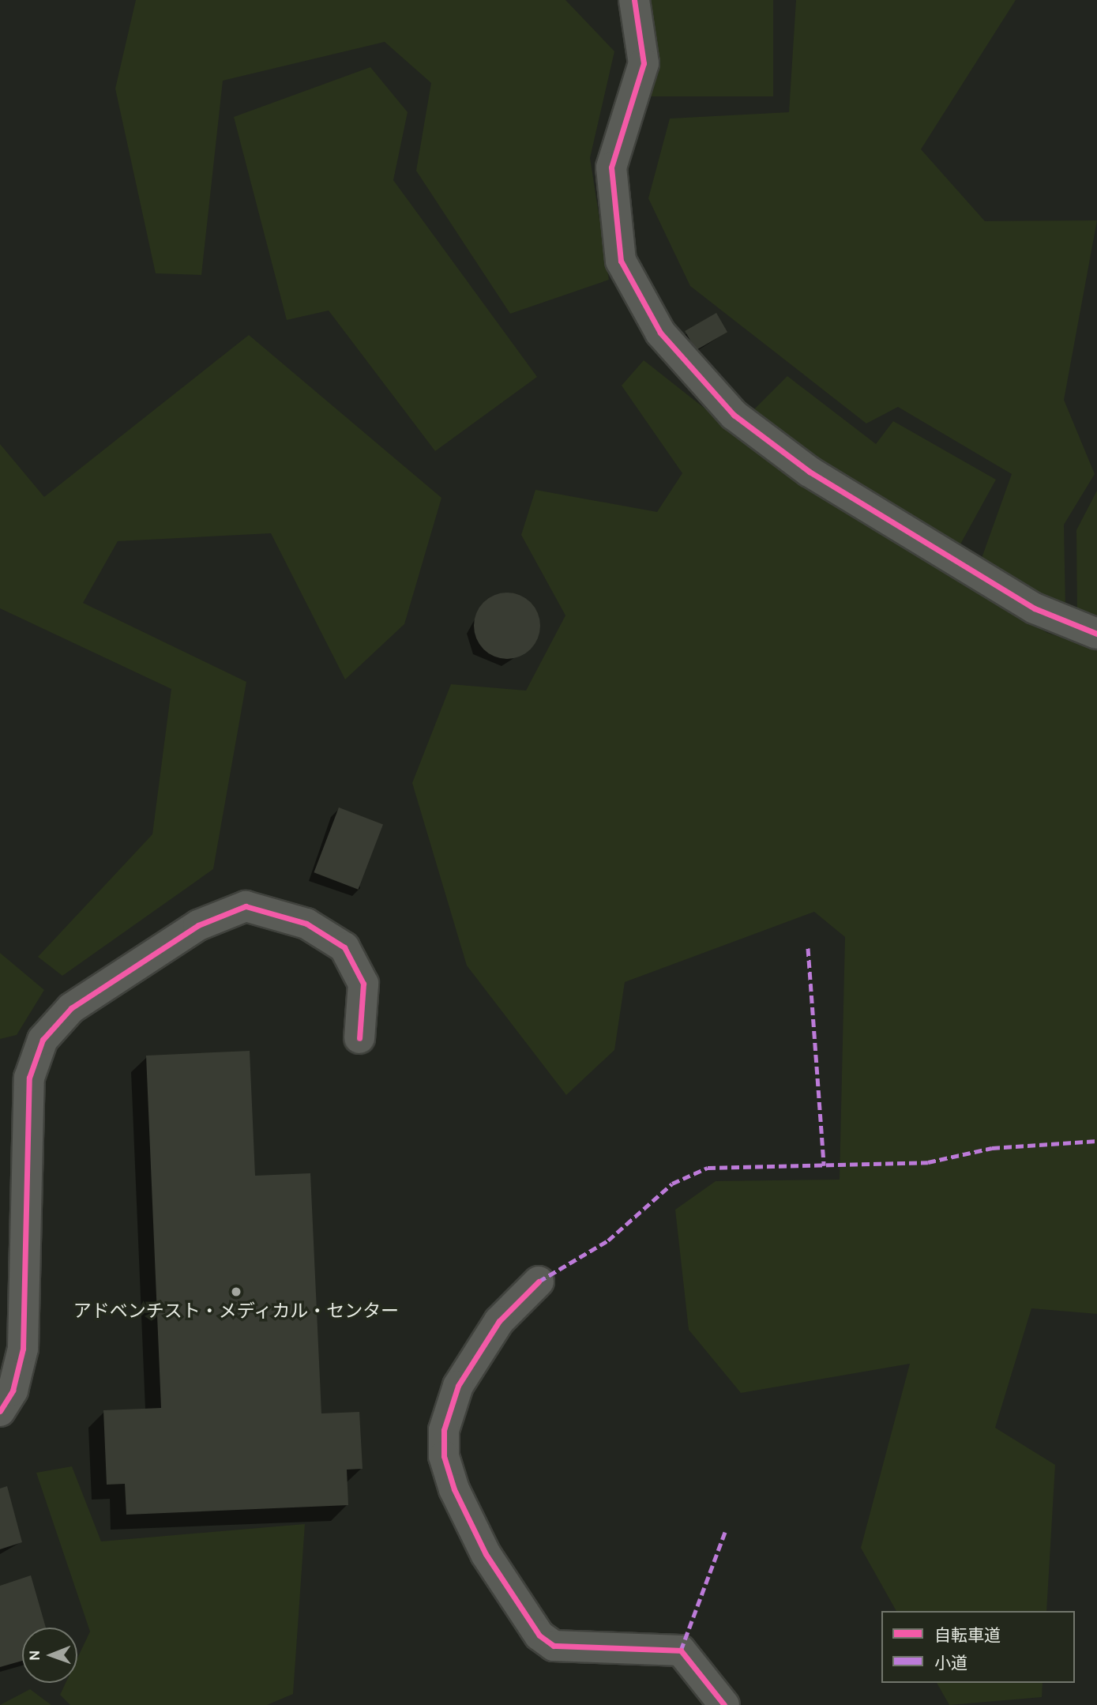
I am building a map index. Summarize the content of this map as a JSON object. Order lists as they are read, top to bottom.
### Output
{
  "places": ["アドベンチスト・メディカル・センター"],
  "legend": ["自転車道", "小道"],
  "north": "left"
}
